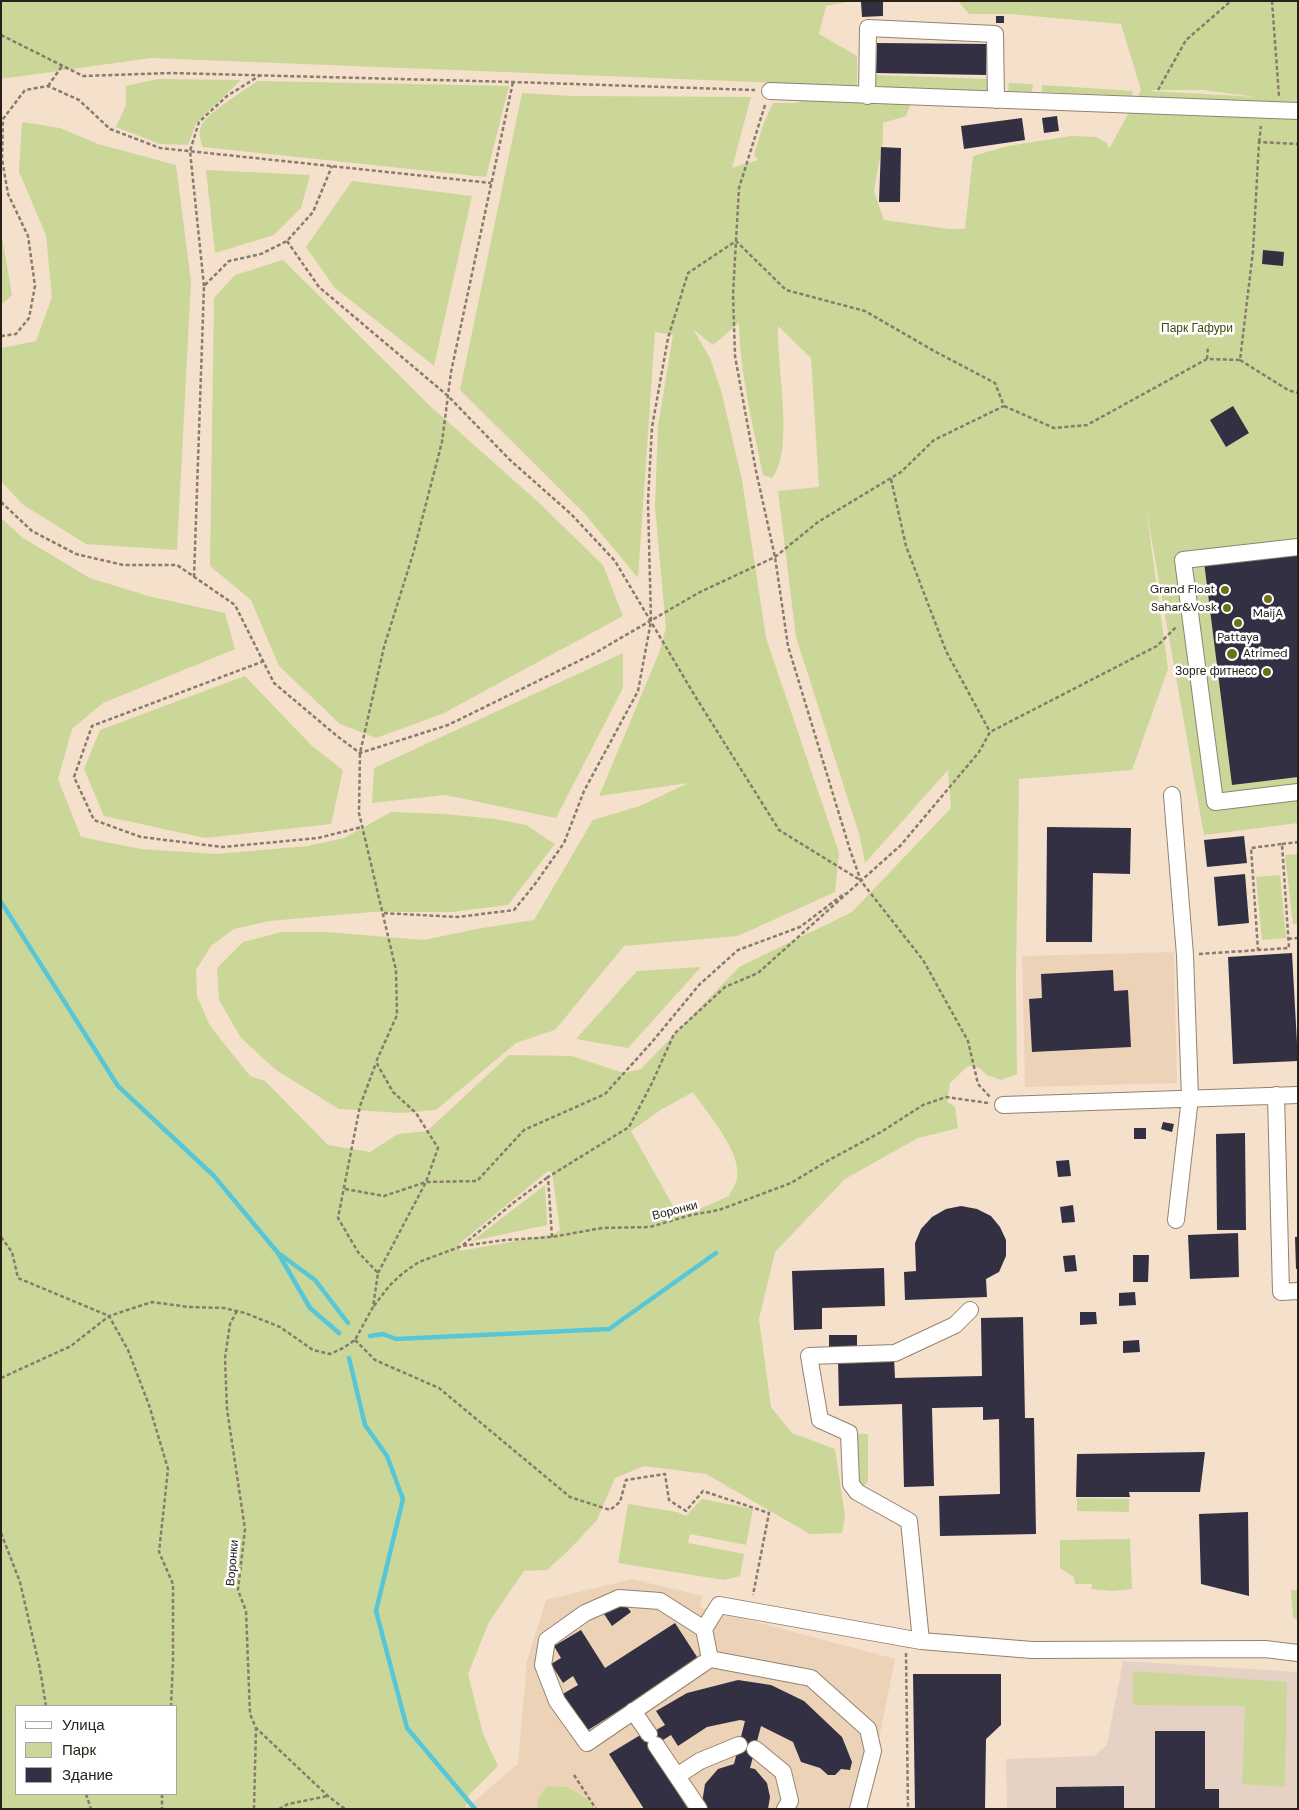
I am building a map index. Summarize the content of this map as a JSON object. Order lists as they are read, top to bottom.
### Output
{
  "streets": {
    "path": ["Воронки"]
  },
  "parks": ["Парк Гафури"],
  "places": [
    "Grand Float",
    "MaijA",
    "Sahar&Vosk",
    "Pattaya",
    "Atrimed",
    "Зорге фитнесс"
  ],
  "legend": ["Улица", "Парк", "Здание"]
}
